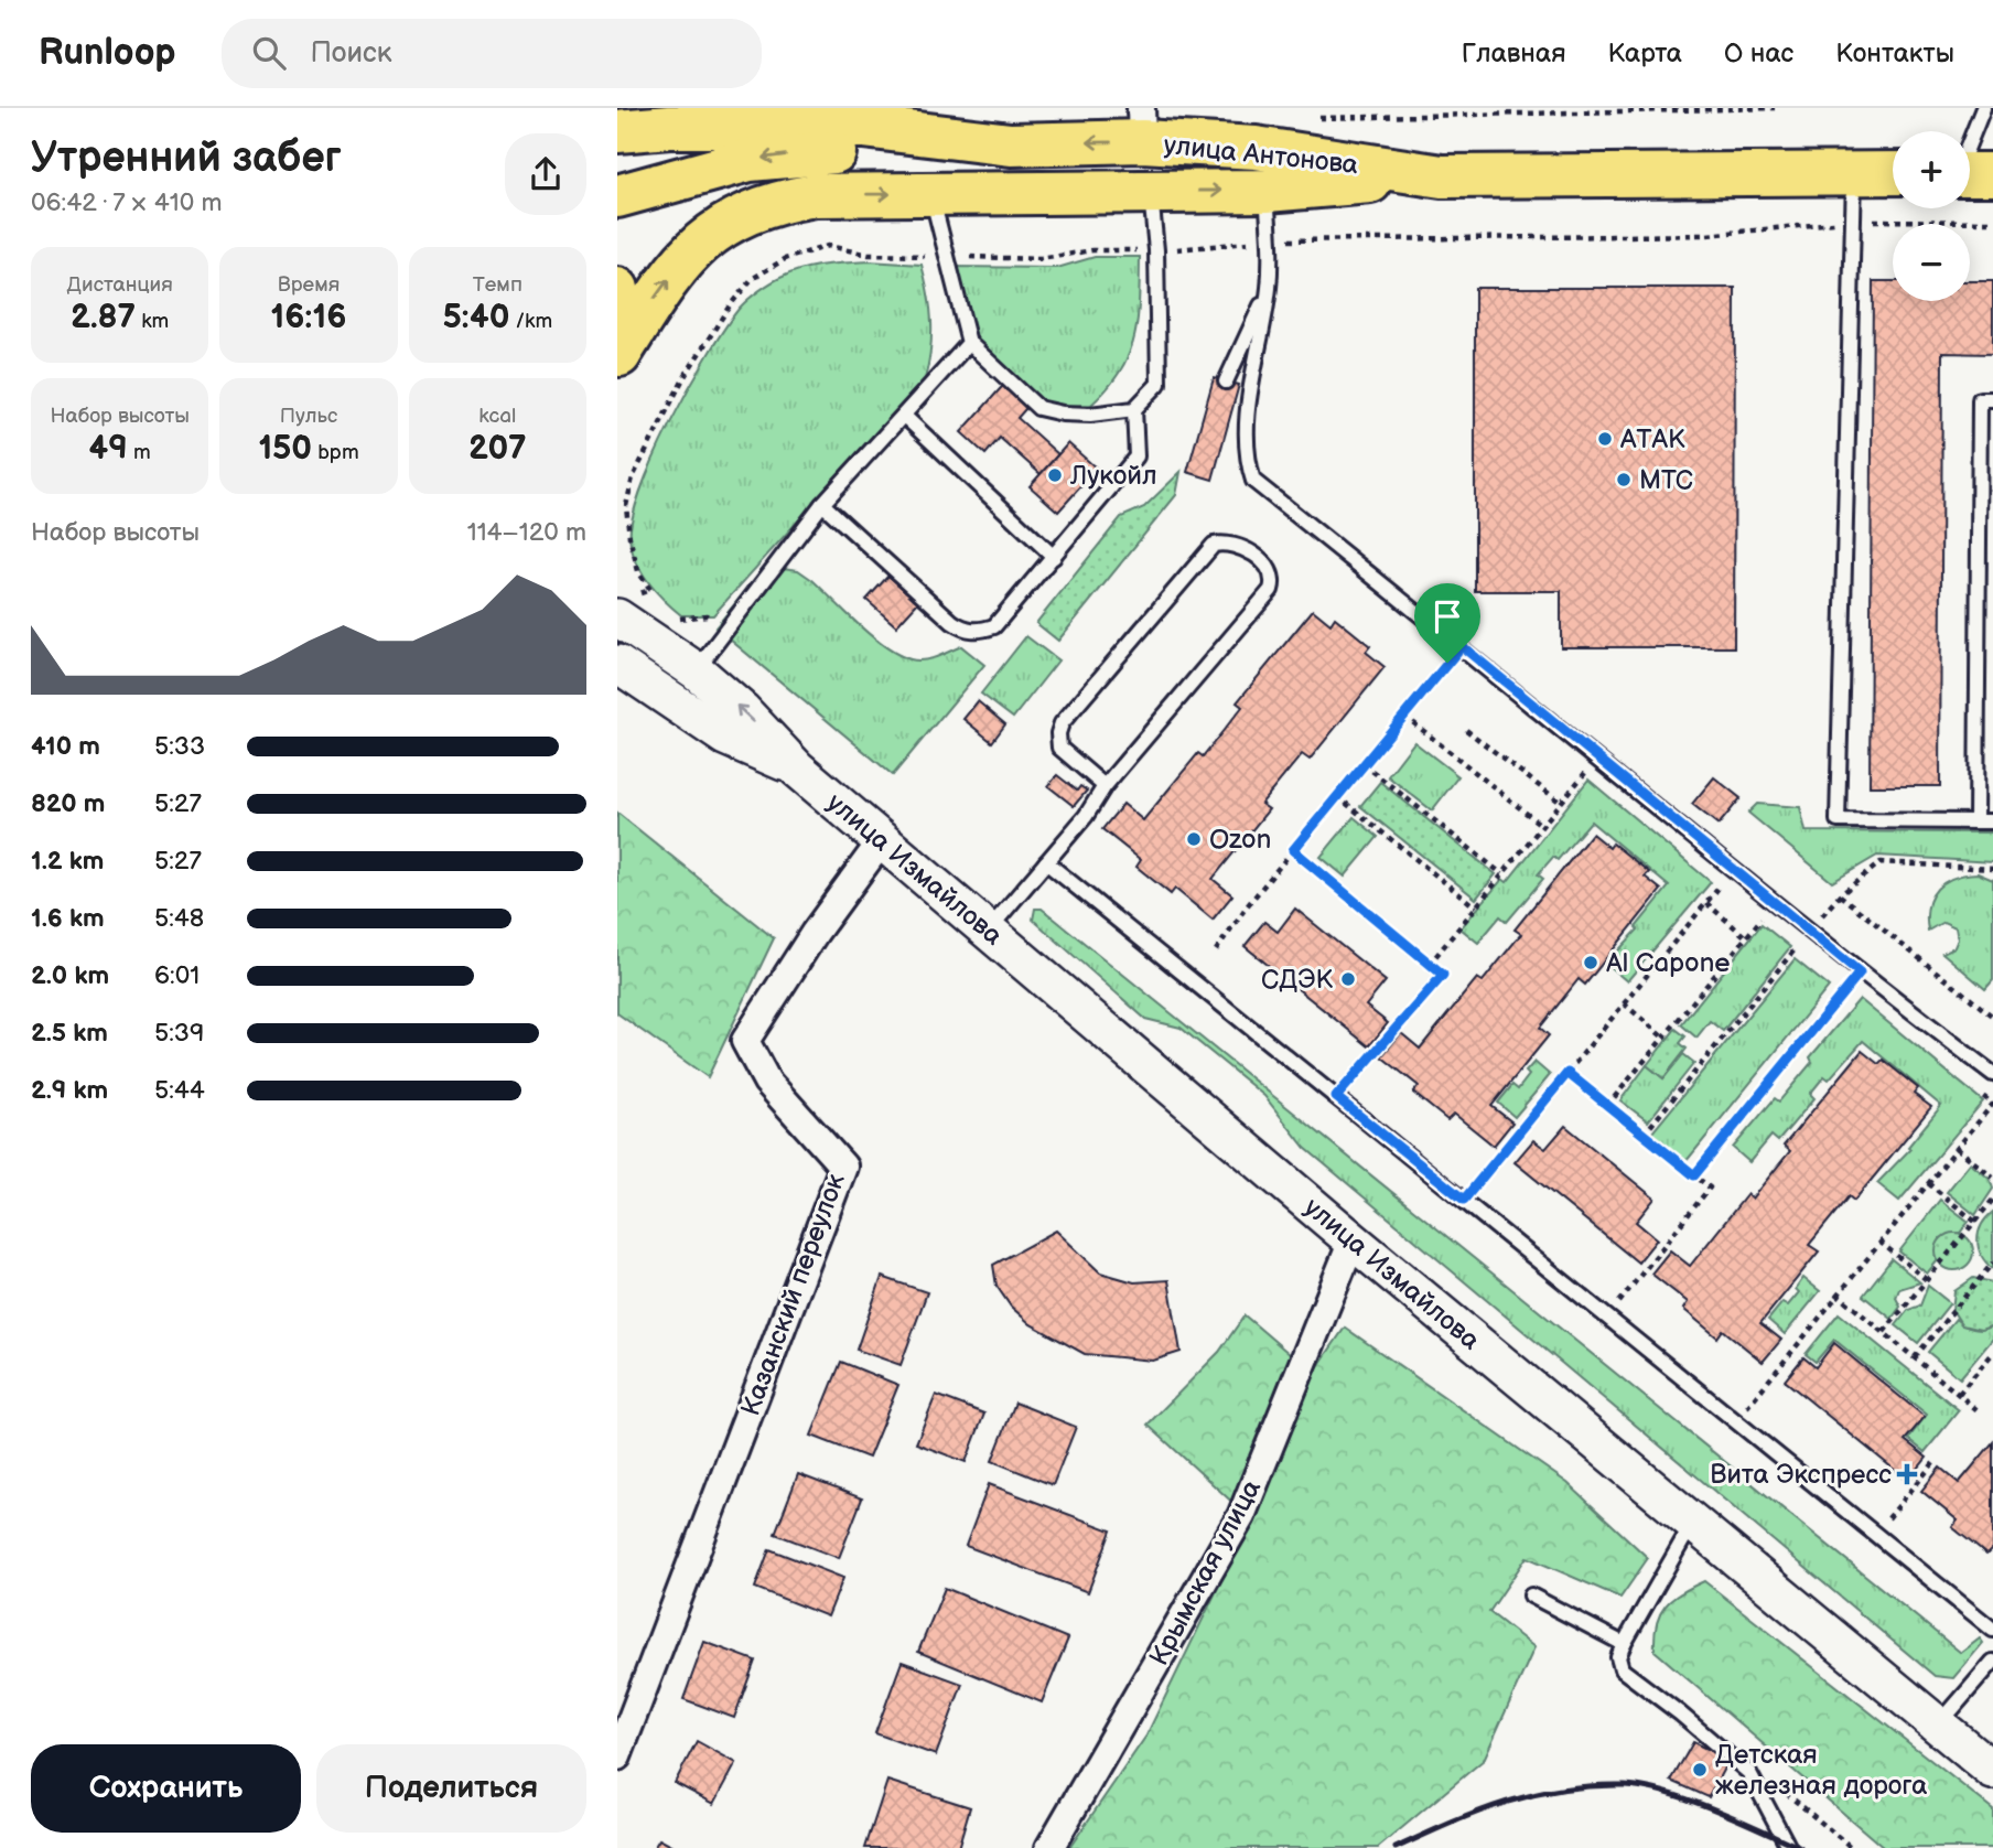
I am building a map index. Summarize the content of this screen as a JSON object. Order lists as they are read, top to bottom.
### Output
{
  "streets": {
    "main road": ["улица Антонова", "улица Измайлова"],
    "street": ["Казанский переулок", "Крымская улица"]
  },
  "crossings": [
    ["улица Измайлова", "Казанский переулок"],
    ["улица Измайлова", "Крымская улица"]
  ],
  "places": {
    "other": [
      "АТАК",
      "Лукойл",
      "МТС",
      "Ozon",
      "Al Capone",
      "СДЭК",
      "Детская железная дорога"
    ],
    "health": ["Вита Экспресс"]
  },
  "page": {
    "header": "Runloop",
    "search": "Поиск",
    "nav": [
      "Главная",
      "Карта",
      "О нас",
      "Контакты"
    ],
    "heading": ["Утренний забег", "06:42 · 7 × 410 m"],
    "map_buttons": ["+", "−"],
    "stats": [
      ["Дистанция", "2.87 km"],
      ["Время", "16:16"],
      ["Темп", "5:40 /km"],
      ["Набор высоты", "49 m"],
      ["Пульс", "150 bpm"],
      ["kcal", "207"]
    ],
    "chart": ["Набор высоты", "114–120 m"],
    "list": [
      {
        "name": "410 m",
        "note": "5:33"
      },
      {
        "name": "820 m",
        "note": "5:27"
      },
      {
        "name": "1.2 km",
        "note": "5:27"
      },
      {
        "name": "1.6 km",
        "note": "5:48"
      },
      {
        "name": "2.0 km",
        "note": "6:01"
      },
      {
        "name": "2.5 km",
        "note": "5:39"
      },
      {
        "name": "2.9 km",
        "note": "5:44"
      }
    ],
    "buttons": ["Сохранить", "Поделиться"]
  }
}
